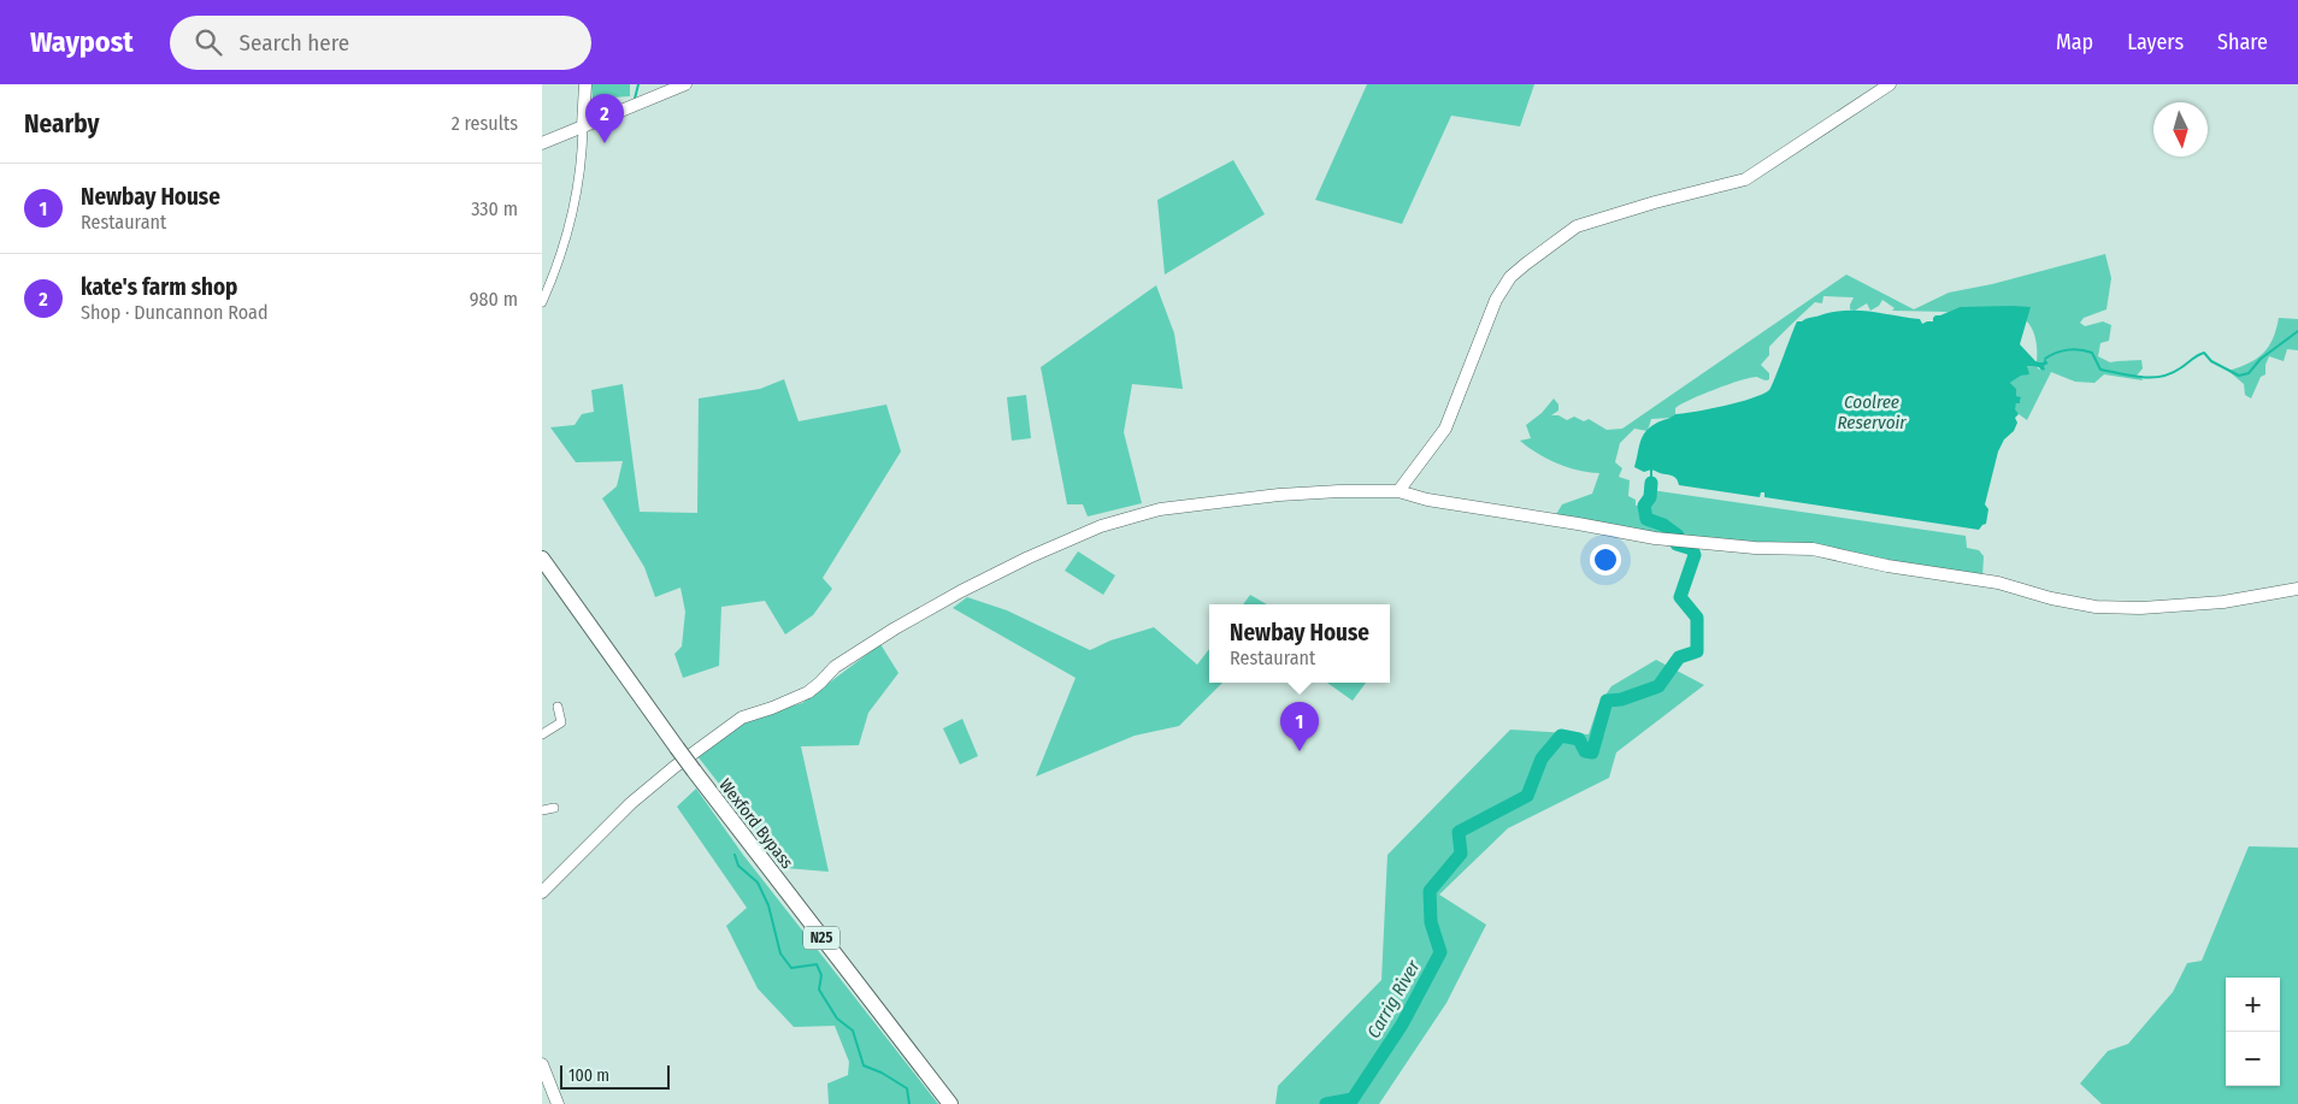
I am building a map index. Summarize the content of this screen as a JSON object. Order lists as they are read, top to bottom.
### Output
{
  "streets": {
    "highway": ["Wexford Bypass", "N25"]
  },
  "water": ["Coolree Reservoir", "Carrig River"],
  "scale_bar": "100 m",
  "north": "bottom",
  "page": {
    "header": "Waypost",
    "search": "Search here",
    "nav": ["Map", "Layers", "Share"],
    "heading": ["Nearby", "2 results"],
    "pins": ["2", "1"],
    "list": [
      {
        "mark": "1",
        "name": "Newbay House",
        "note": "Restaurant",
        "value": "330 m"
      },
      {
        "mark": "2",
        "name": "kate's farm shop",
        "note": "Shop · Duncannon Road",
        "value": "980 m"
      }
    ],
    "popup": ["Newbay House", "Restaurant"],
    "map_buttons": ["+", "−"],
    "scale": "100 m"
  }
}
